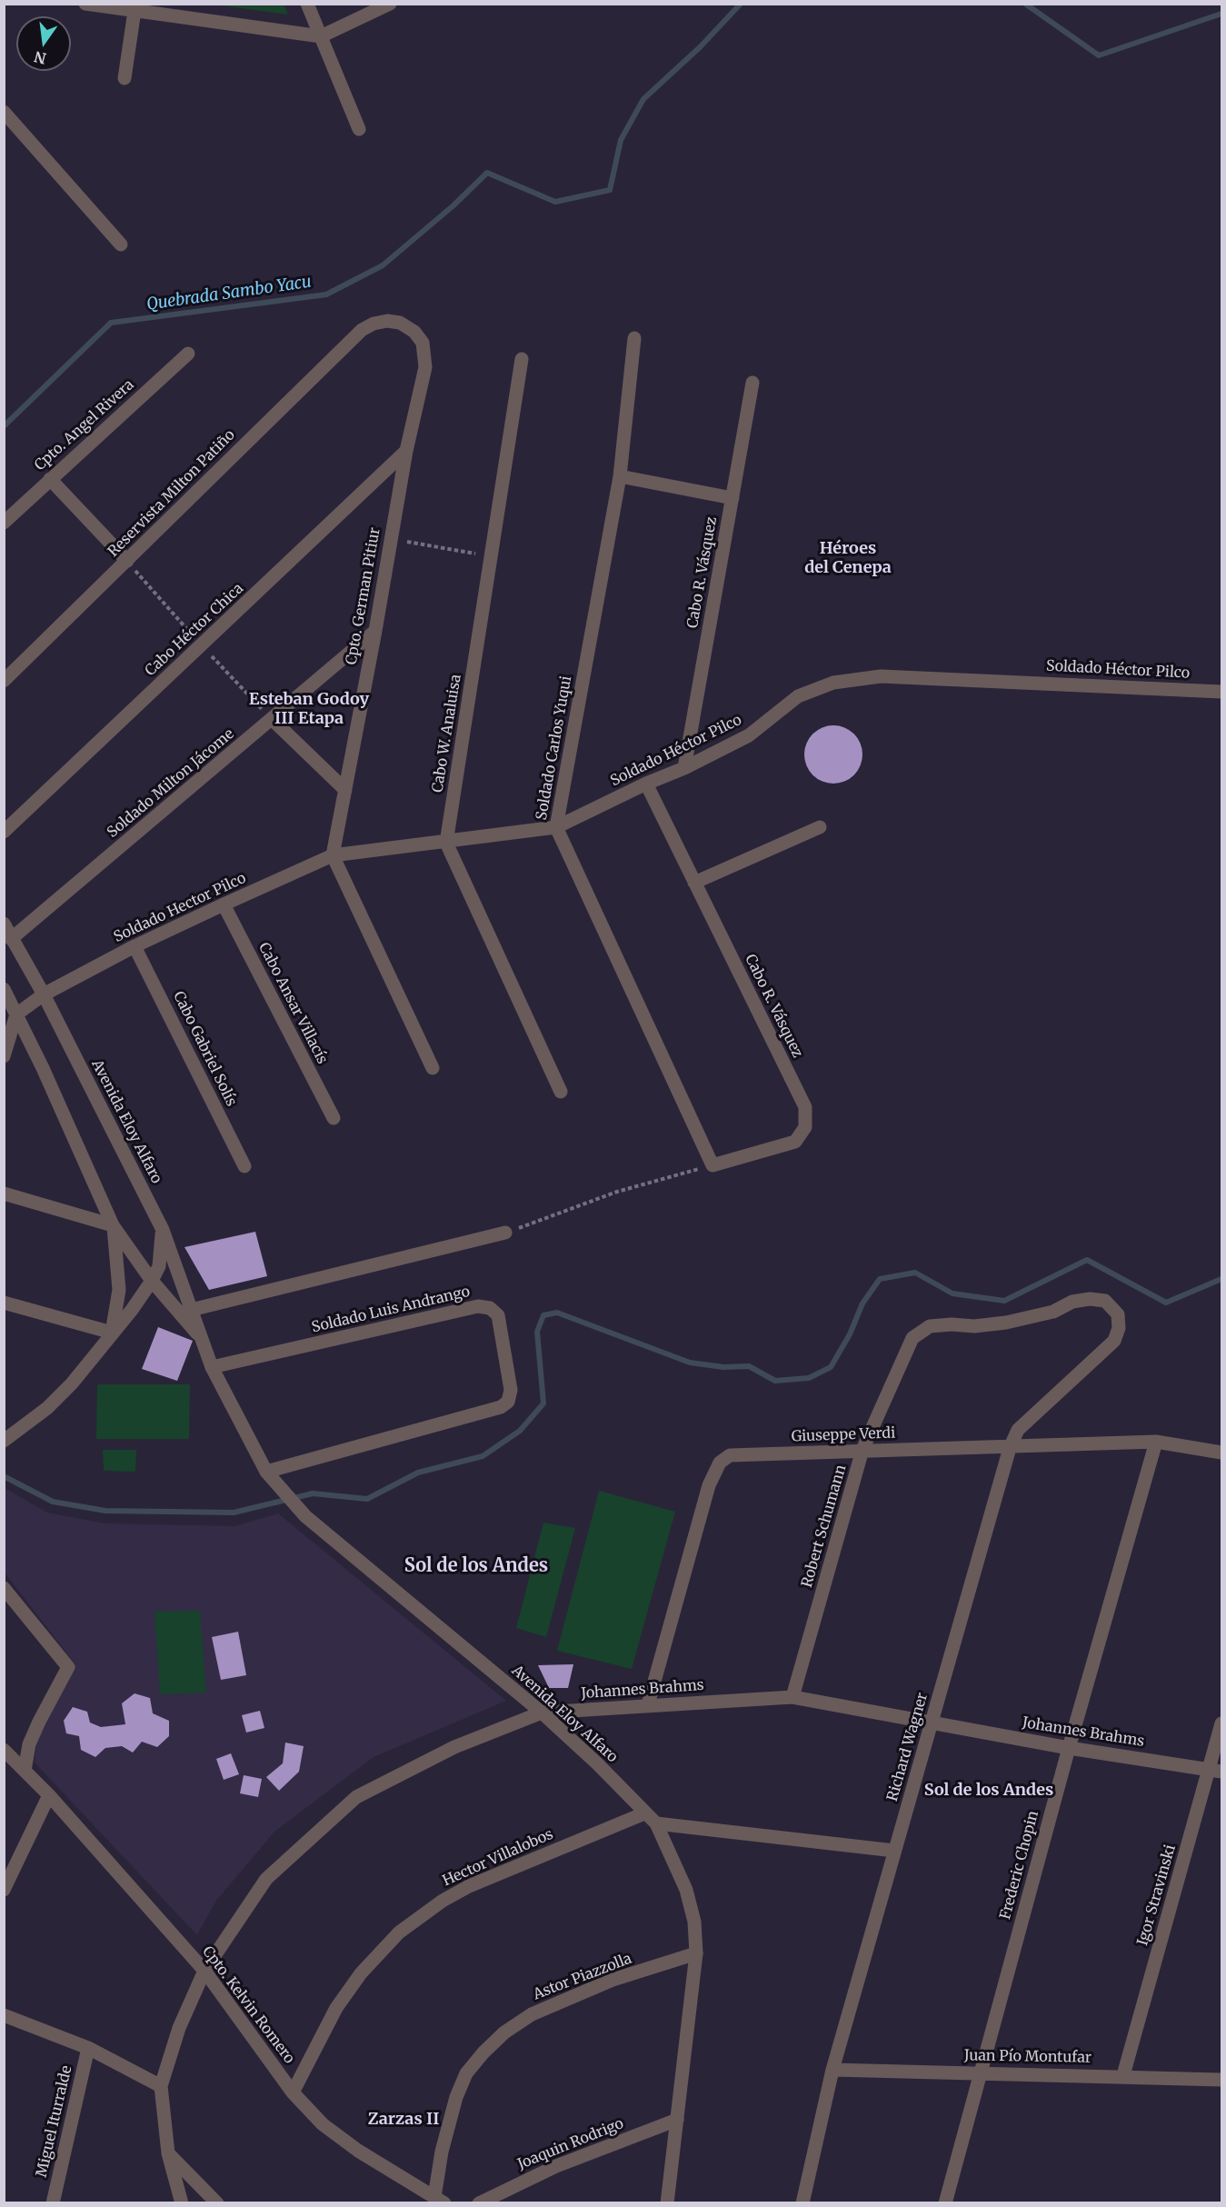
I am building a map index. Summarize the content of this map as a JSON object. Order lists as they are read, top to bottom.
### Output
{
  "streets": {
    "street": [
      "Cpto. Angel Rivera",
      "Reservista Milton Patiño",
      "Cabo R. Vásquez",
      "Cpto. German Pitiur",
      "Cabo Héctor Chica",
      "Soldado Héctor Pilco",
      "Cabo W. Analuisa",
      "Soldado Carlos Yuqui",
      "Soldado Milton Jácome",
      "Soldado Hector Pilco",
      "Cabo Ansar Villacís",
      "Cabo Gabriel Solís",
      "Avenida Eloy Alfaro",
      "Soldado Luis Andrango",
      "Giuseppe Verdi",
      "Robert Schumann",
      "Johannes Brahms",
      "Richard Wagner",
      "Hector Villalobos",
      "Frederic Chopin",
      "Igor Stravinski",
      "Astor Piazzolla",
      "Cpto. Kelvin Romero",
      "Juan Pío Montufar",
      "Miguel Iturralde",
      "Joaquin Rodrigo"
    ]
  },
  "crossings": [
    ["Reservista Milton Patiño", "Cpto. German Pitiur"],
    ["Cabo R. Vásquez", "Soldado Héctor Pilco"],
    ["Cabo R. Vásquez", "Soldado Carlos Yuqui"],
    ["Cpto. German Pitiur", "Cabo Héctor Chica"],
    ["Cpto. German Pitiur", "Soldado Héctor Pilco"],
    ["Cpto. German Pitiur", "Soldado Milton Jácome"],
    ["Cpto. German Pitiur", "Soldado Hector Pilco"],
    ["Soldado Héctor Pilco", "Cabo W. Analuisa"],
    ["Soldado Héctor Pilco", "Soldado Carlos Yuqui"],
    ["Soldado Héctor Pilco", "Soldado Hector Pilco"],
    ["Soldado Milton Jácome", "Avenida Eloy Alfaro"],
    ["Soldado Hector Pilco", "Cabo Ansar Villacís"],
    ["Soldado Hector Pilco", "Cabo Gabriel Solís"],
    ["Soldado Hector Pilco", "Avenida Eloy Alfaro"],
    ["Avenida Eloy Alfaro", "Soldado Luis Andrango"],
    ["Avenida Eloy Alfaro", "Johannes Brahms"],
    ["Avenida Eloy Alfaro", "Hector Villalobos"],
    ["Avenida Eloy Alfaro", "Astor Piazzolla"],
    ["Avenida Eloy Alfaro", "Joaquin Rodrigo"],
    ["Giuseppe Verdi", "Robert Schumann"],
    ["Giuseppe Verdi", "Johannes Brahms"],
    ["Giuseppe Verdi", "Richard Wagner"],
    ["Giuseppe Verdi", "Frederic Chopin"],
    ["Robert Schumann", "Johannes Brahms"],
    ["Robert Schumann", "Richard Wagner"],
    ["Johannes Brahms", "Richard Wagner"],
    ["Johannes Brahms", "Frederic Chopin"],
    ["Johannes Brahms", "Igor Stravinski"],
    ["Johannes Brahms", "Cpto. Kelvin Romero"],
    ["Richard Wagner", "Juan Pío Montufar"],
    ["Hector Villalobos", "Cpto. Kelvin Romero"],
    ["Frederic Chopin", "Juan Pío Montufar"],
    ["Igor Stravinski", "Juan Pío Montufar"],
    ["Astor Piazzolla", "Cpto. Kelvin Romero"]
  ],
  "districts": [
    "Héroes del Cenepa",
    "Esteban Godoy III Etapa",
    "Sol de los Andes",
    "Sol de los Andes",
    "Zarzas II"
  ],
  "water": ["Quebrada Sambo Yacu"],
  "north": "bottom"
}
